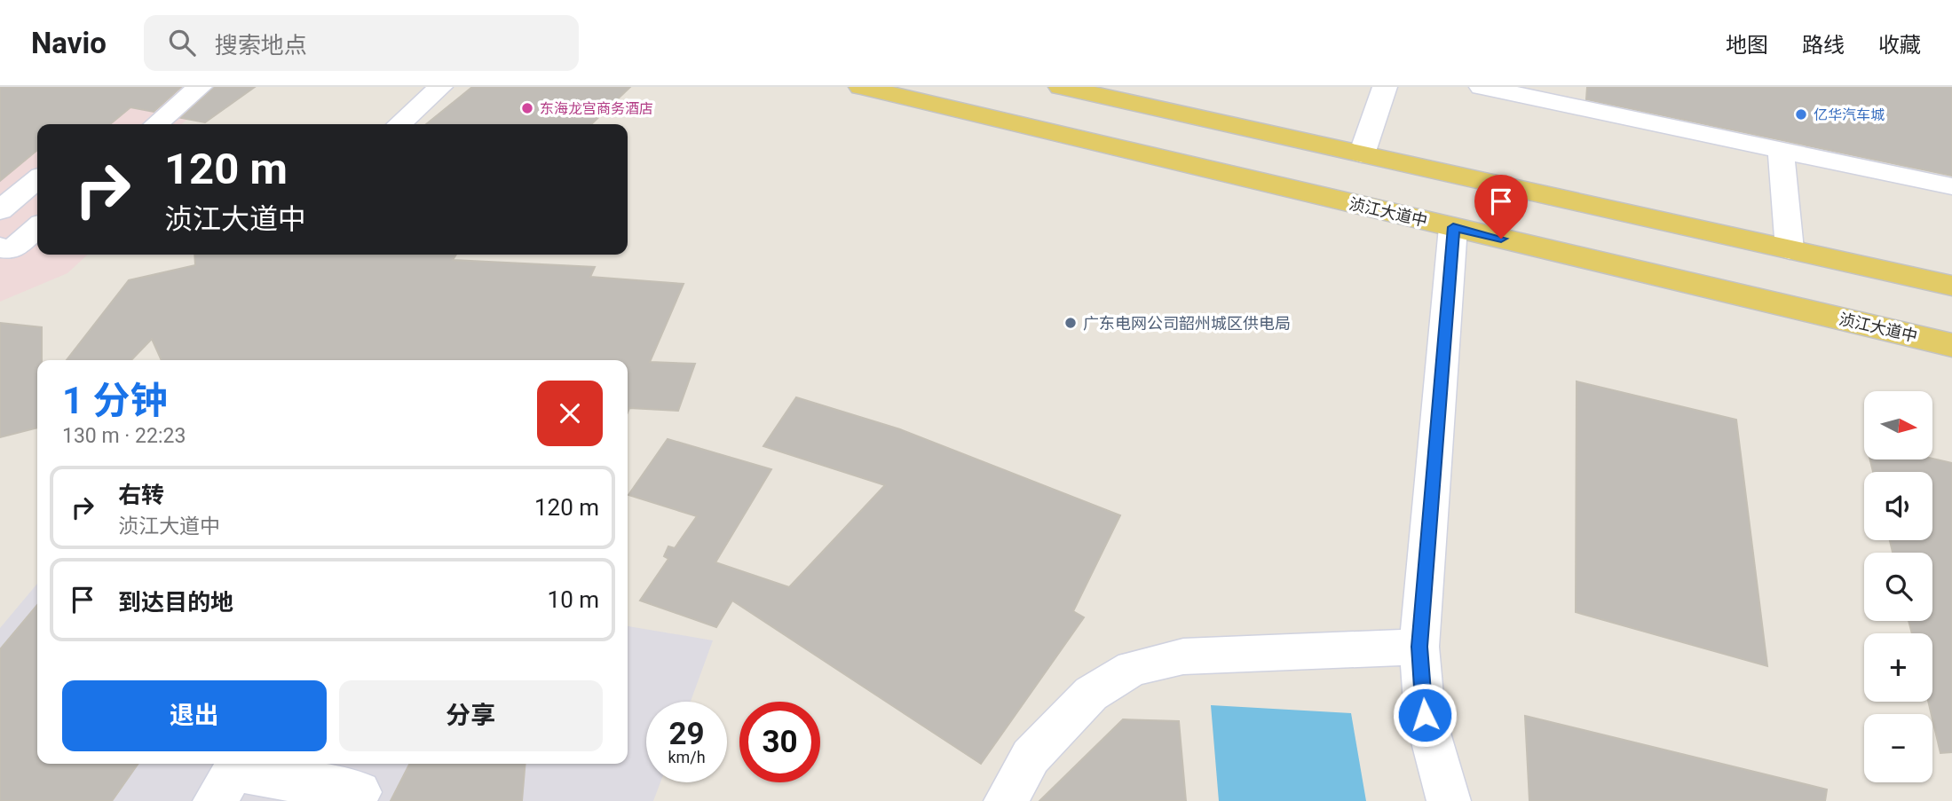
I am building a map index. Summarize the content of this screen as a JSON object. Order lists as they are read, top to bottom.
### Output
{
  "streets": {
    "main road": ["浈江大道中"]
  },
  "places": ["东海龙宫商务酒店", "亿华汽车城", "广东电网公司韶州城区供电局"],
  "north": "right",
  "page": {
    "header": "Navio",
    "search": "搜索地点",
    "nav": ["地图", "路线", "收藏"],
    "turn": ["120 m", "浈江大道中"],
    "heading": ["1 分钟", "130 m · 22:23"],
    "map_buttons": ["+", "−"],
    "list": [
      {
        "name": "右转",
        "note": "浈江大道中",
        "value": "120 m"
      },
      {
        "name": "到达目的地",
        "value": "10 m"
      }
    ],
    "buttons": ["退出", "分享"],
    "speed": "29 km/h",
    "limit": "30"
  }
}
